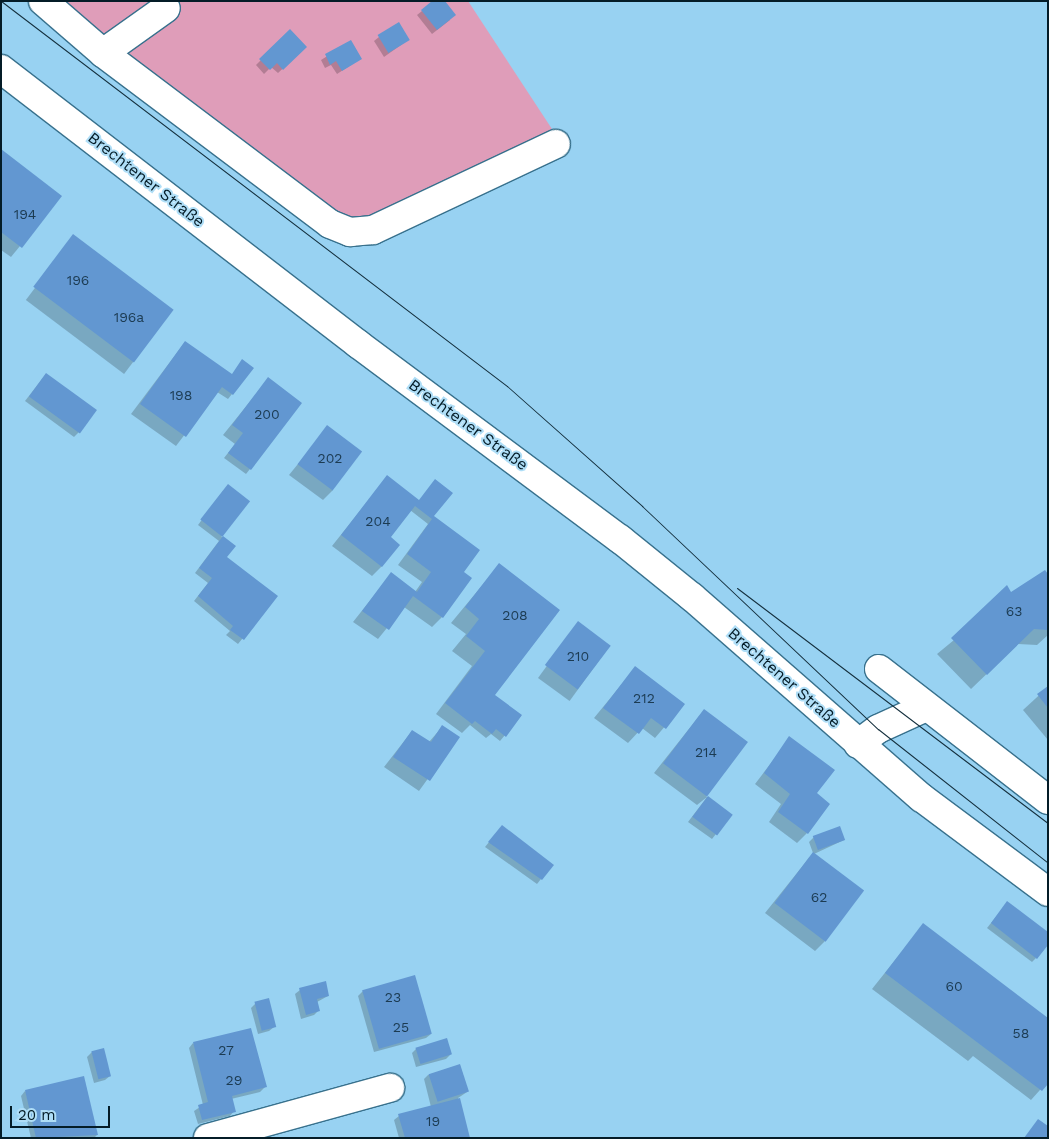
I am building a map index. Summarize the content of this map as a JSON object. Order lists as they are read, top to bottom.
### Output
{
  "streets": {
    "main road": ["Brechtener Straße"]
  },
  "house_numbers": [
    "194",
    "196",
    "196a",
    "198",
    "200",
    "202",
    "204",
    "63",
    "208",
    "210",
    "212",
    "214",
    "62",
    "60",
    "23",
    "25",
    "58",
    "27",
    "29",
    "19"
  ],
  "scale_bar": "20 m"
}
